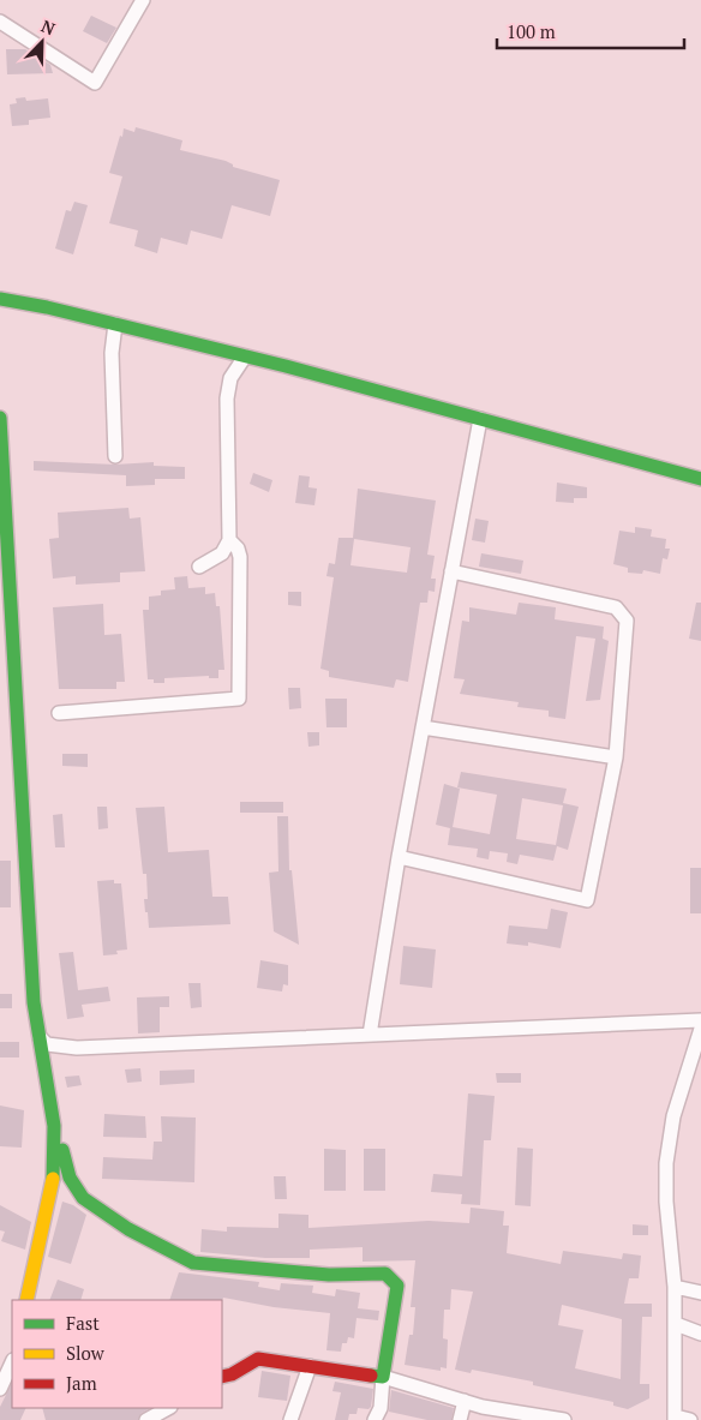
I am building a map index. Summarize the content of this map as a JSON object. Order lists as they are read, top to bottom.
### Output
{
  "legend": ["Fast", "Slow", "Jam"],
  "scale_bar": "100 m",
  "north": "top right"
}
